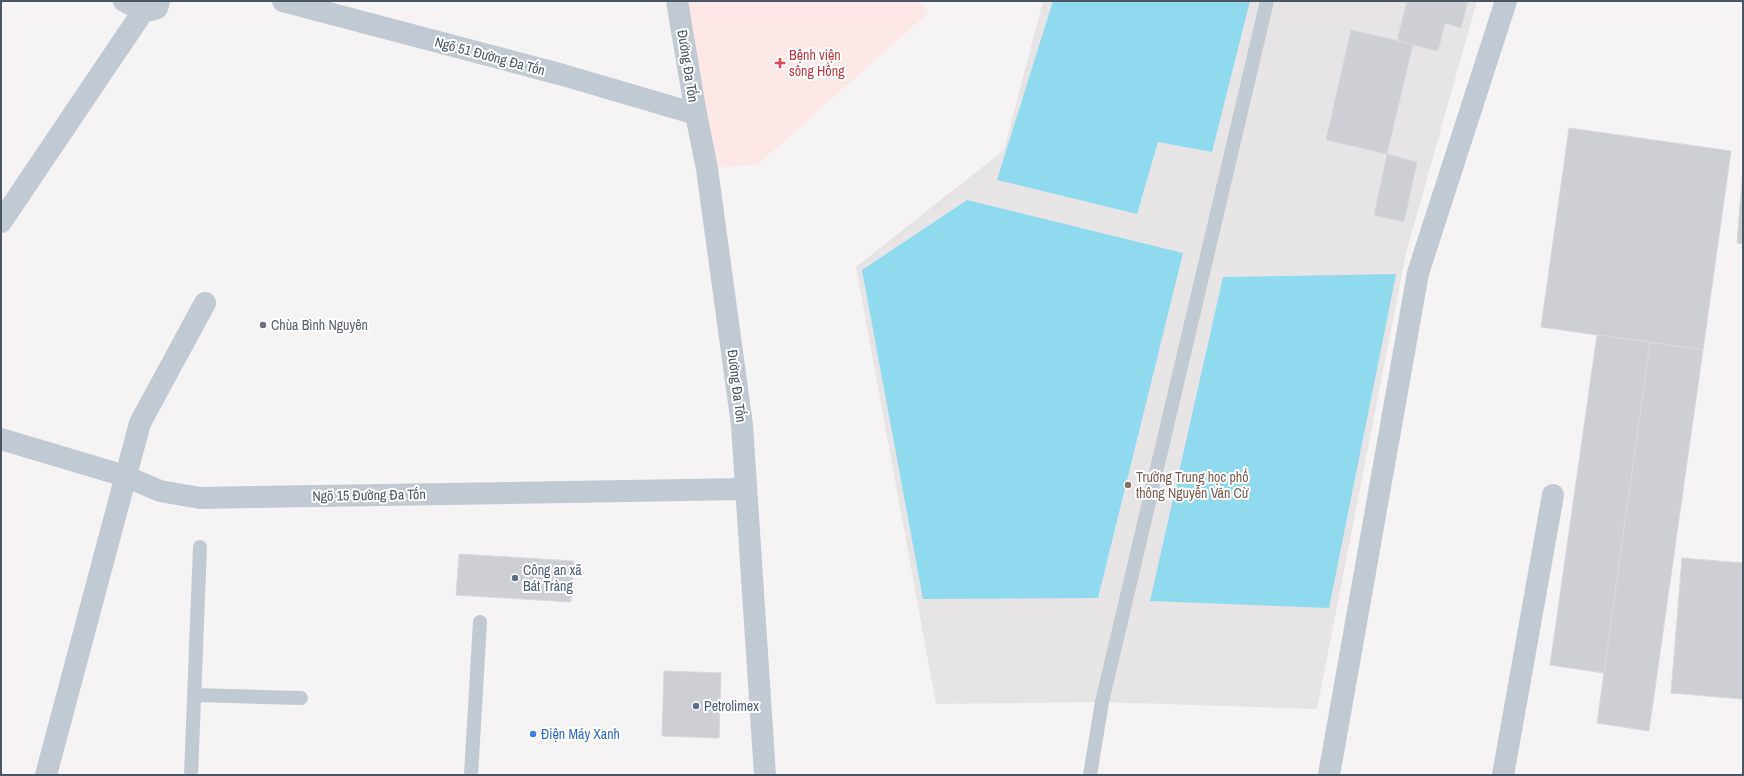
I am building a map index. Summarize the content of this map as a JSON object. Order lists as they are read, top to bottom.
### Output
{
  "streets": {
    "street": ["Ngõ 51 Đường Đa Tốn", "Đường Đa Tốn", "Ngõ 15 Đường Đa Tốn"]
  },
  "crossings": [
    ["Ngõ 51 Đường Đa Tốn", "Đường Đa Tốn"],
    ["Đường Đa Tốn", "Ngõ 15 Đường Đa Tốn"]
  ],
  "places": {
    "health": ["Bệnh viện sông Hồng"],
    "other": [
      "Chùa Bình Nguyên",
      "Trường Trung học phổ thông Nguyễn Văn Cừ",
      "Công an xã Bát Tràng",
      "Petrolimex",
      "Điện Máy Xanh"
    ]
  }
}
